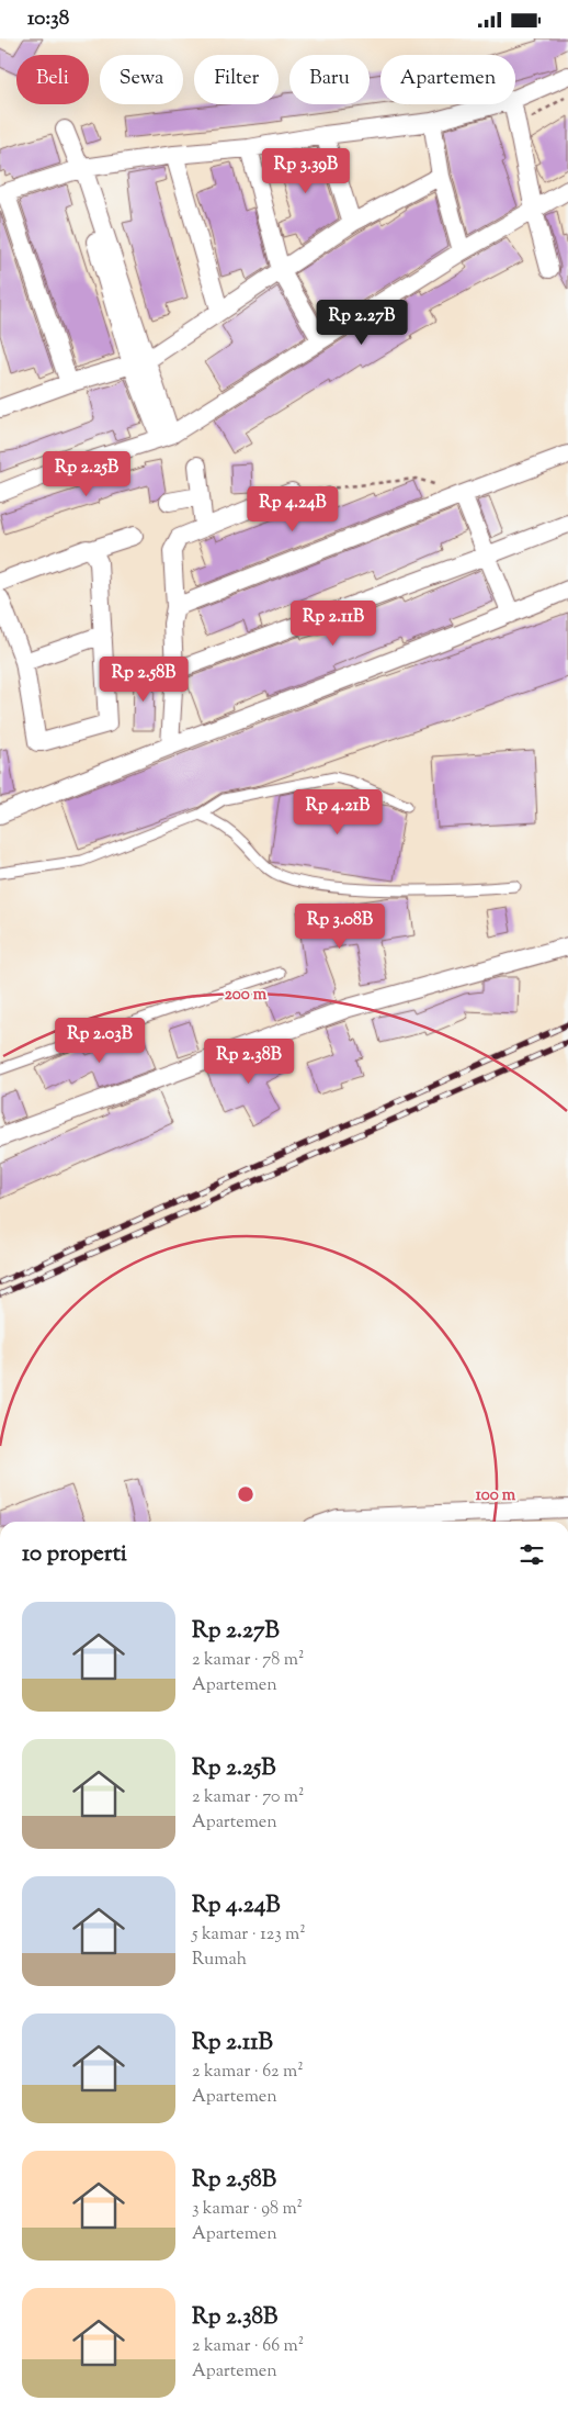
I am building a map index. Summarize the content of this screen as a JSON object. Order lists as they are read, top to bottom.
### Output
{
  "page": {
    "status": "10:38",
    "chip": [
      "Beli",
      "Sewa",
      "Filter",
      "Baru",
      "Apartemen"
    ],
    "price": [
      "Rp 3.39B",
      "Rp 2.27B",
      "Rp 2.25B",
      "Rp 4.24B",
      "Rp 2.11B",
      "Rp 2.58B",
      "Rp 4.21B",
      "Rp 3.08B",
      "Rp 2.03B",
      "Rp 2.38B"
    ],
    "heading": "10 properti",
    "list": [
      {
        "name": "Rp 2.27B",
        "note": "2 kamar · 78 m² · Apartemen"
      },
      {
        "name": "Rp 2.25B",
        "note": "2 kamar · 70 m² · Apartemen"
      },
      {
        "name": "Rp 4.24B",
        "note": "5 kamar · 123 m² · Rumah"
      },
      {
        "name": "Rp 2.11B",
        "note": "2 kamar · 62 m² · Apartemen"
      },
      {
        "name": "Rp 2.58B",
        "note": "3 kamar · 98 m² · Apartemen"
      },
      {
        "name": "Rp 2.38B",
        "note": "2 kamar · 66 m² · Apartemen"
      }
    ]
  },
  "rings": ["200 m", "100 m"]
}
